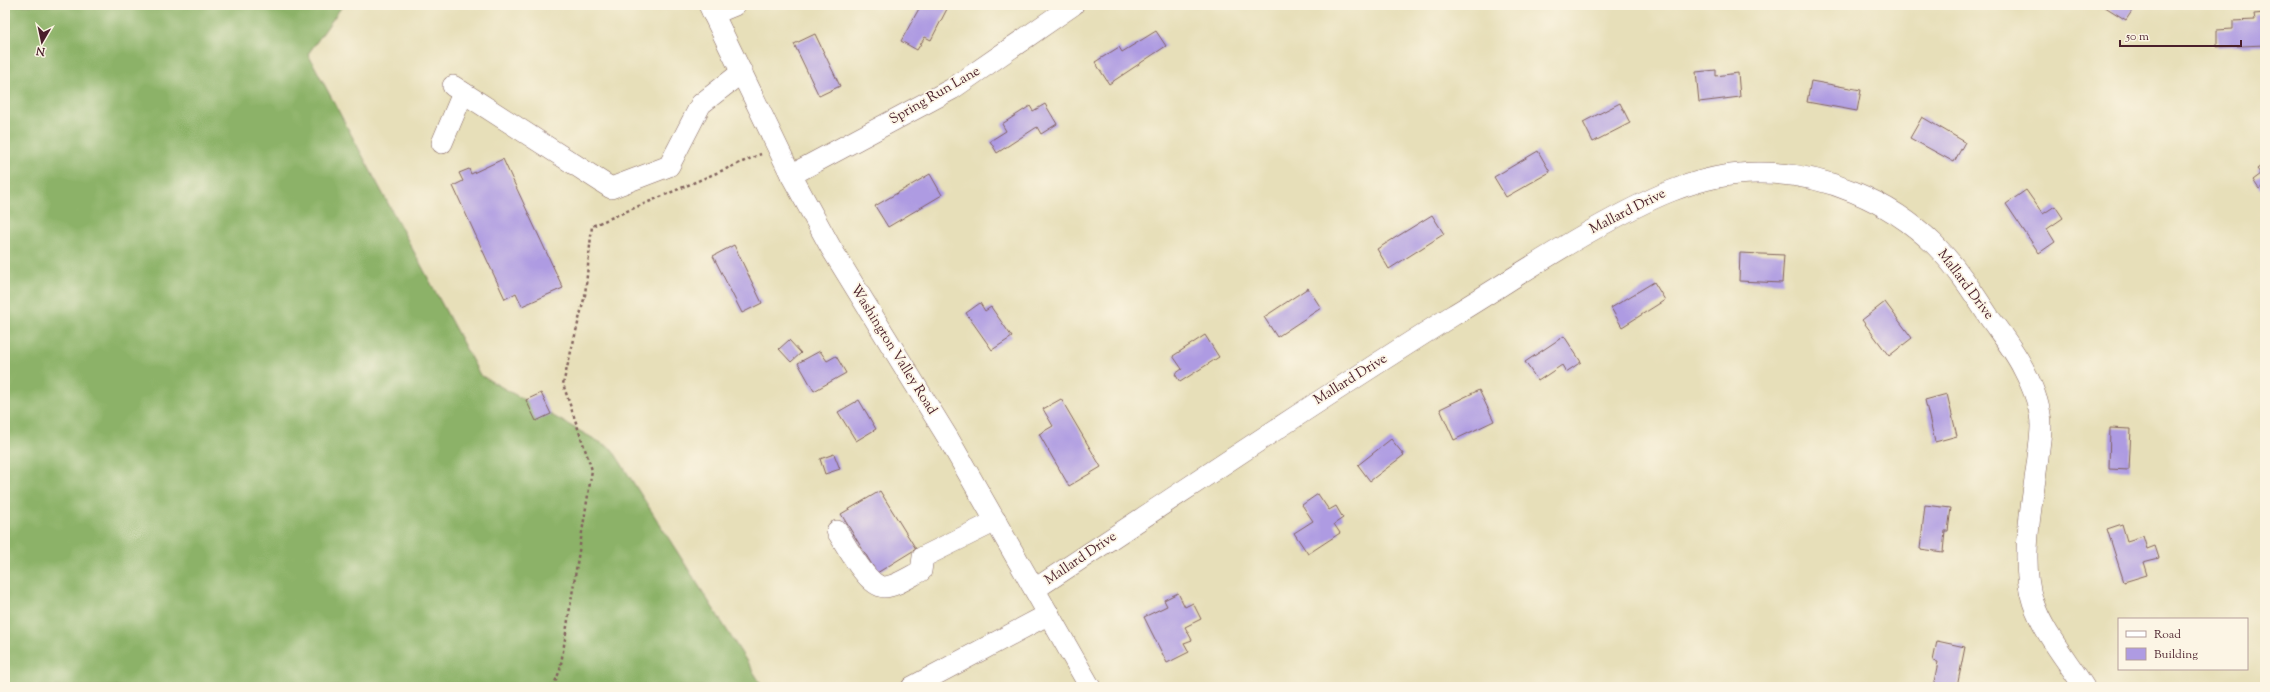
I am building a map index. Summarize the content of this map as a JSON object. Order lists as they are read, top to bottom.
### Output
{
  "streets": {
    "street": ["Spring Run Lane", "Mallard Drive", "Washington Valley Road"]
  },
  "crossings": [
    ["Spring Run Lane", "Washington Valley Road"],
    ["Mallard Drive", "Washington Valley Road"]
  ],
  "legend": ["Road", "Building"],
  "scale_bar": "50 m",
  "north": "bottom"
}
